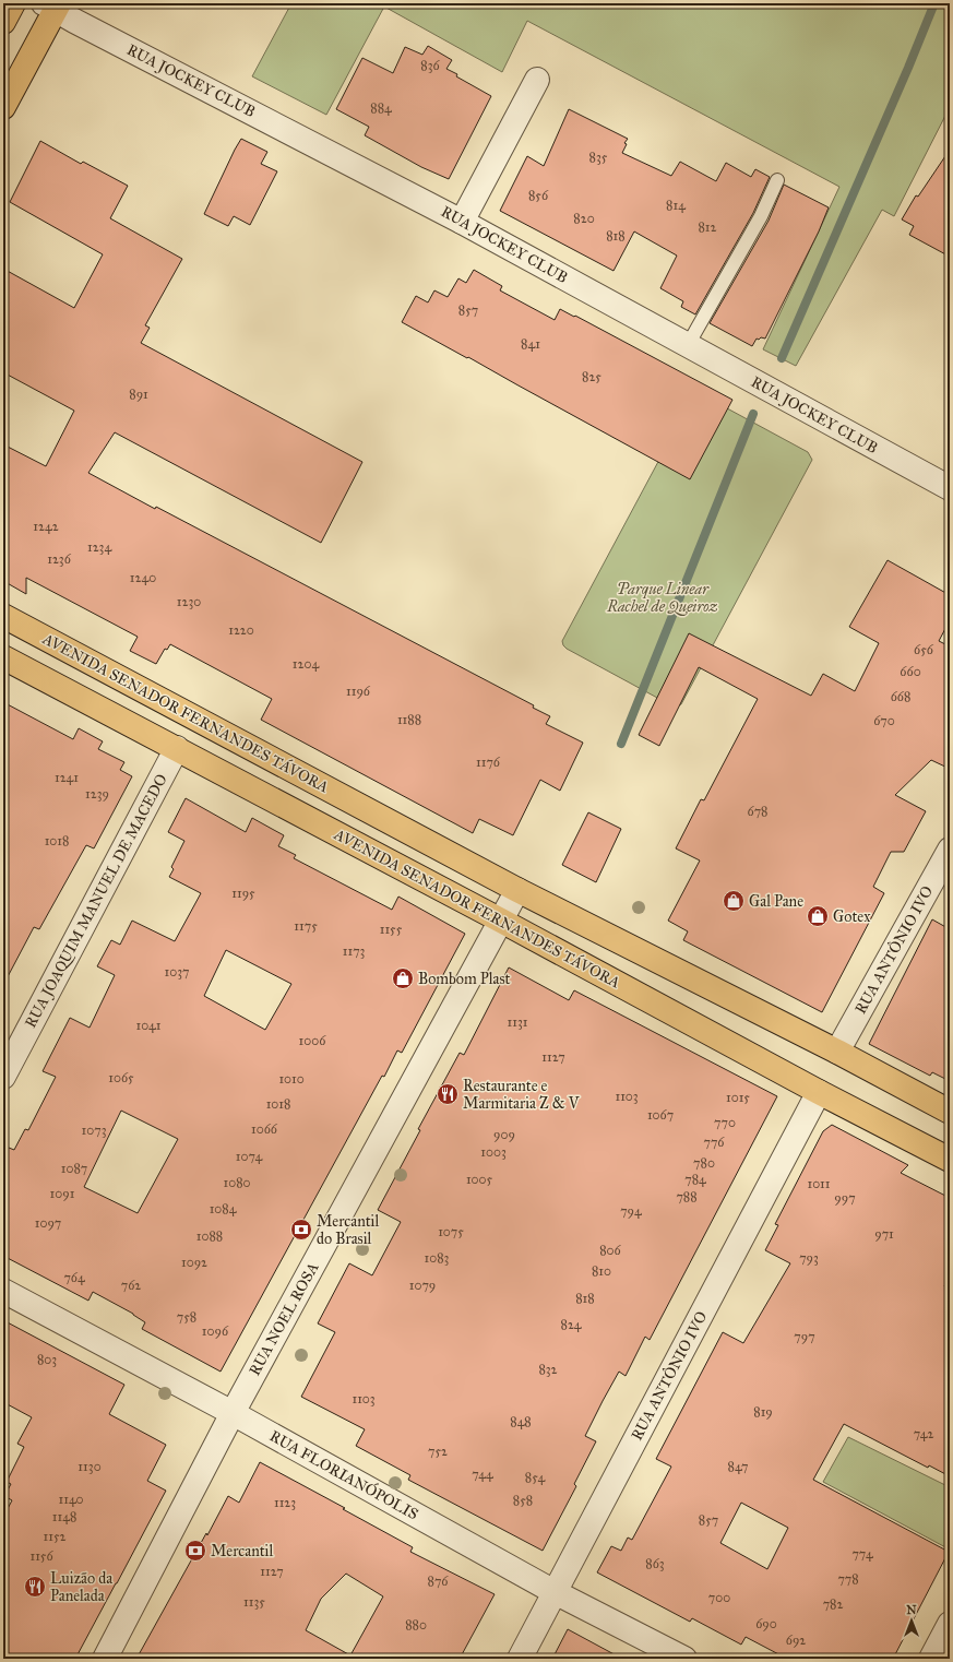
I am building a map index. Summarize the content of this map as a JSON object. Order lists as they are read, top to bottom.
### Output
{
  "streets": {
    "main road": ["AVENIDA SENADOR FERNANDES TÁVORA"],
    "street": [
      "RUA JOCKEY CLUB",
      "RUA JOAQUIM MANUEL DE MACEDO",
      "RUA ANTÔNIO IVO",
      "RUA NOEL ROSA",
      "RUA FLORIANÓPOLIS"
    ]
  },
  "crossings": [
    ["AVENIDA SENADOR FERNANDES TÁVORA", "RUA JOAQUIM MANUEL DE MACEDO"],
    ["AVENIDA SENADOR FERNANDES TÁVORA", "RUA ANTÔNIO IVO"],
    ["AVENIDA SENADOR FERNANDES TÁVORA", "RUA NOEL ROSA"],
    ["RUA ANTÔNIO IVO", "RUA FLORIANÓPOLIS"],
    ["RUA NOEL ROSA", "RUA FLORIANÓPOLIS"]
  ],
  "parks": ["Parque Linear Rachel de Queiroz"],
  "places": {
    "shop": ["Gal Pane", "Gotex", "Bombom Plast"],
    "restaurant": ["Restaurante e Marmitaria Z & V", "Luizão da Panelada"],
    "bank": ["Mercantil do Brasil", "Mercantil"]
  },
  "house_numbers": [
    "836",
    "884",
    "835",
    "856",
    "814",
    "820",
    "812",
    "818",
    "857",
    "841",
    "825",
    "891",
    "1242",
    "1234",
    "1236",
    "1240",
    "1230",
    "1220",
    "656",
    "1204",
    "660",
    "1196",
    "668",
    "1188",
    "670",
    "1176",
    "1241",
    "1239",
    "678",
    "1018",
    "1195",
    "1175",
    "1155",
    "1173",
    "1037",
    "1131",
    "1041",
    "1006",
    "1127",
    "1065",
    "1010",
    "1103",
    "1015",
    "1018",
    "1067",
    "770",
    "1066",
    "1073",
    "909",
    "776",
    "1003",
    "1074",
    "780",
    "1087",
    "1005",
    "784",
    "1080",
    "1011",
    "1091",
    "788",
    "997",
    "1084",
    "794",
    "1097",
    "1075",
    "971",
    "1088",
    "806",
    "1083",
    "793",
    "1092",
    "810",
    "764",
    "762",
    "1079",
    "818",
    "758",
    "824",
    "1096",
    "797",
    "803",
    "832",
    "1103",
    "819",
    "848",
    "742",
    "752",
    "1130",
    "847",
    "744",
    "854",
    "1140",
    "858",
    "1123",
    "1148",
    "857",
    "1152",
    "774",
    "1156",
    "863",
    "1127",
    "778",
    "876",
    "700",
    "1135",
    "782",
    "690",
    "880",
    "692"
  ],
  "north": "top"
}
